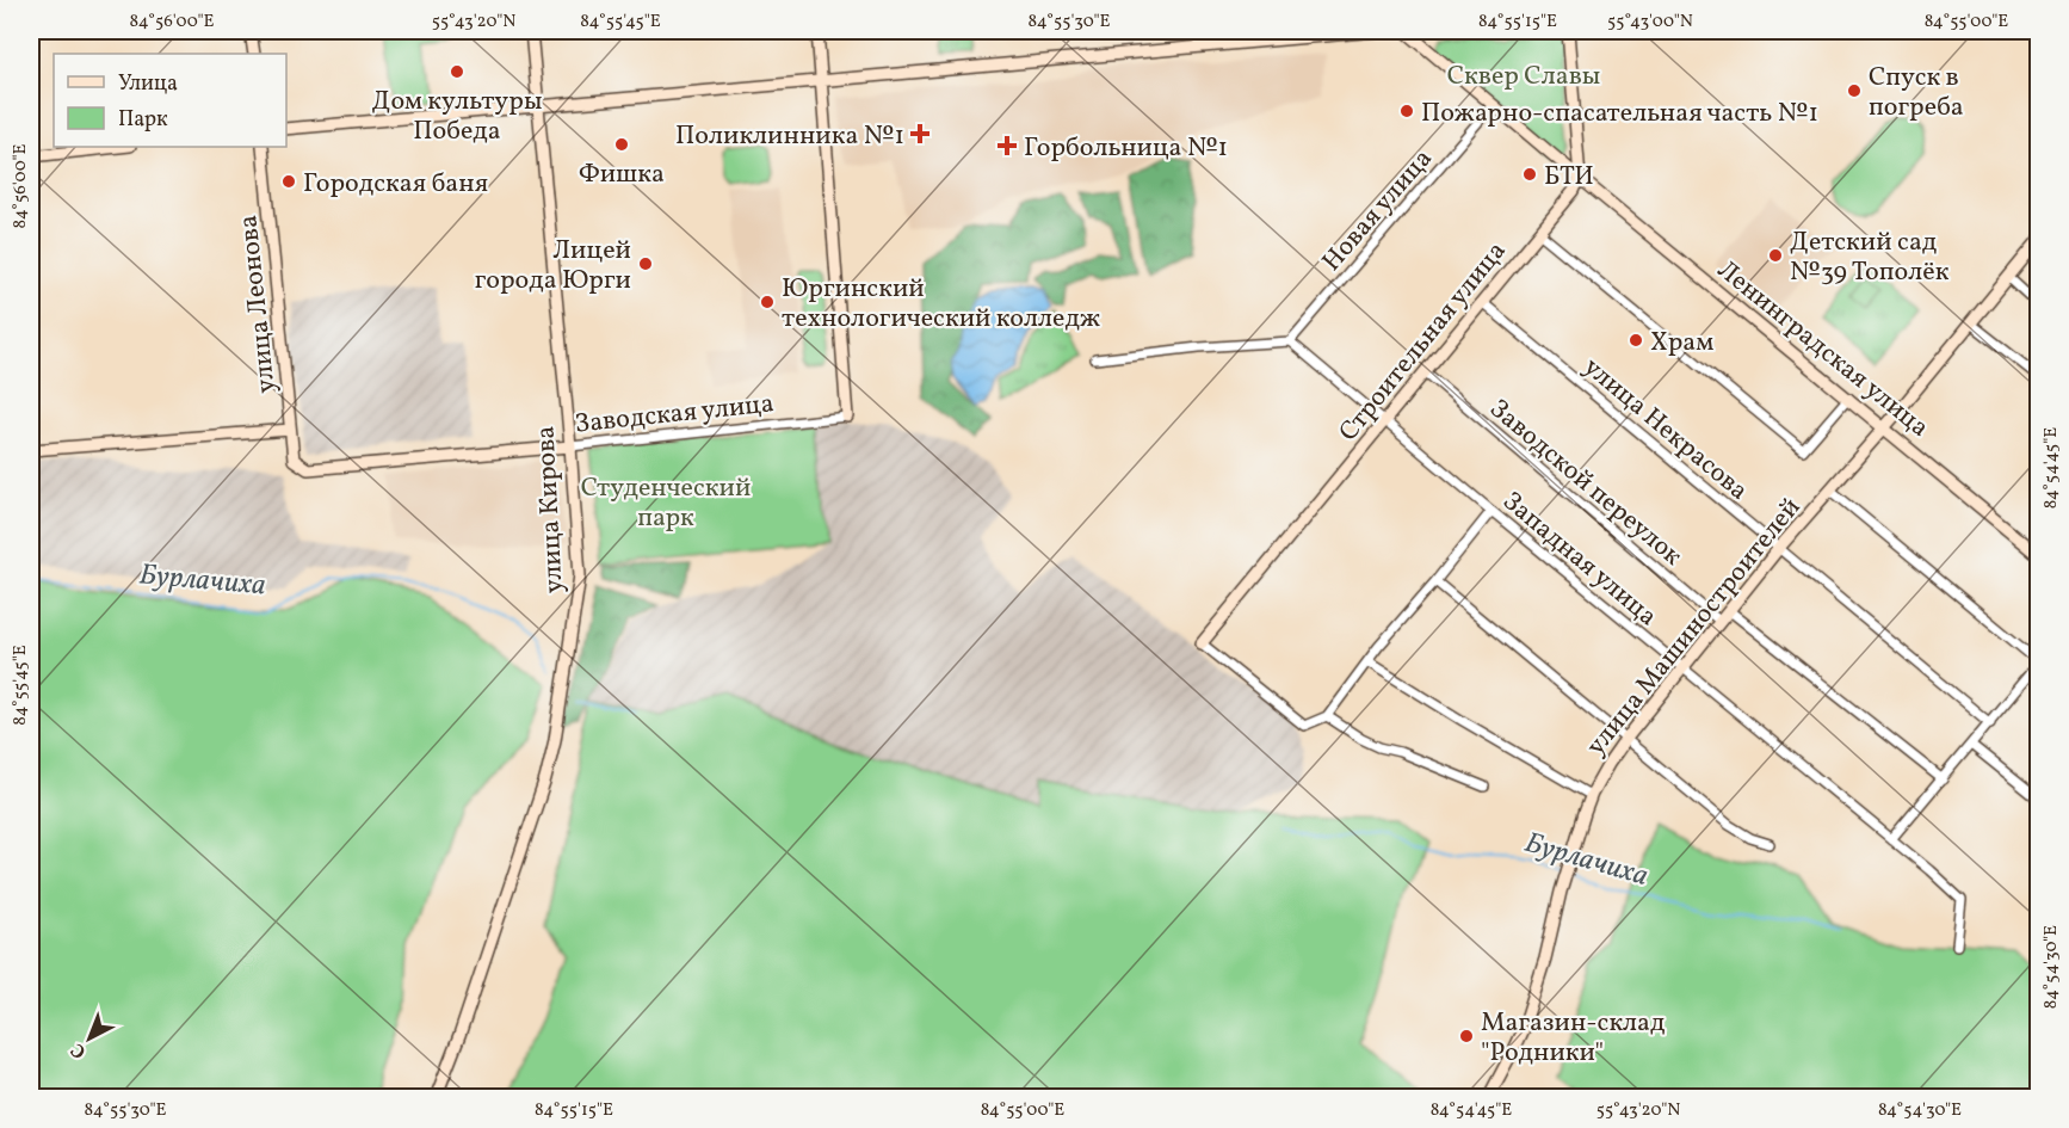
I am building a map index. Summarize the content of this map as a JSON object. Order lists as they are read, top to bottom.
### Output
{
  "streets": {
    "street": [
      "Новая улица",
      "улица Леонова",
      "Строительная улица",
      "Ленинградская улица",
      "Заводская улица",
      "улица Некрасова",
      "Заводской переулок",
      "улица Кирова",
      "Западная улица",
      "улица Машиностроителей"
    ]
  },
  "crossings": [
    ["Новая улица", "Ленинградская улица"],
    ["Новая улица", "Западная улица"],
    ["улица Леонова", "Заводская улица"],
    ["Строительная улица", "Ленинградская улица"],
    ["Строительная улица", "улица Некрасова"],
    ["Строительная улица", "Заводской переулок"],
    ["Строительная улица", "Западная улица"],
    ["Ленинградская улица", "улица Машиностроителей"],
    ["Заводская улица", "улица Кирова"],
    ["улица Некрасова", "улица Машиностроителей"],
    ["Заводской переулок", "улица Машиностроителей"],
    ["Западная улица", "улица Машиностроителей"]
  ],
  "water": ["Бурлачиха"],
  "parks": ["Сквер Славы", "Студенческий парк"],
  "places": {
    "other": [
      "Дом культуры Победа",
      "Спуск в погреба",
      "Пожарно-спасательная часть №1",
      "Фишка",
      "БТИ",
      "Городская баня",
      "Детский сад №39 Тополёк",
      "Лицей города Юрги",
      "Юргинский технологический колледж",
      "Храм",
      "Магазин-склад \"Родники\""
    ],
    "health": ["Поликлинника №1", "Горбольница №1"]
  },
  "legend": ["Улица", "Парк"],
  "north": "bottom left",
  "coordinates": [
    "84°56'00\"E",
    "55°43'20\"N",
    "84°55'45\"E",
    "84°55'30\"E",
    "84°55'15\"E",
    "55°43'00\"N",
    "84°55'00\"E",
    "84°54'45\"E",
    "84°54'30\"E"
  ]
}
